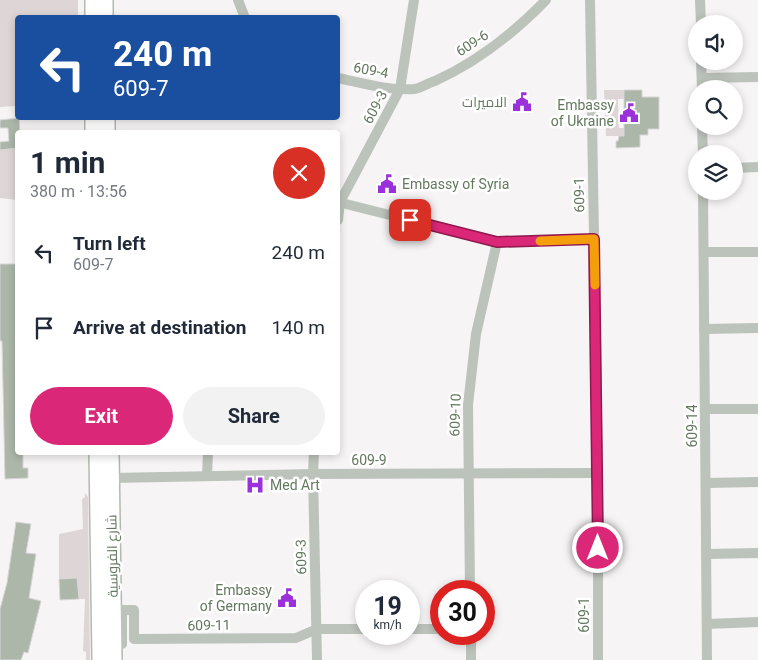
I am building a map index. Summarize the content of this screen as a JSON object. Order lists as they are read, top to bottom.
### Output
{
  "streets": {
    "street": [
      "609-6",
      "609-4",
      "609-3",
      "609-1",
      "609-10",
      "609-14",
      "609-9",
      "شارع الفروسية",
      "609-11"
    ]
  },
  "crossings": [
    ["609-6", "609-4"],
    ["609-6", "609-3"],
    ["609-4", "609-3"],
    ["609-3", "609-9"],
    ["609-3", "609-11"],
    ["609-1", "609-9"],
    ["609-10", "609-9"],
    ["609-9", "شارع الفروسية"],
    ["شارع الفروسية", "609-11"]
  ],
  "places": {
    "public building": [
      "الاميرات",
      "Embassy of Ukraine",
      "Embassy of Syria",
      "Embassy of Germany"
    ],
    "hospital": ["Med Art"]
  },
  "page": {
    "turn": ["240 m", "609-7"],
    "heading": ["1 min", "380 m · 13:56"],
    "list": [
      {
        "name": "Turn left",
        "note": "609-7",
        "value": "240 m"
      },
      {
        "name": "Arrive at destination",
        "value": "140 m"
      }
    ],
    "buttons": ["Exit", "Share"],
    "speed": "19 km/h",
    "limit": "30"
  }
}
